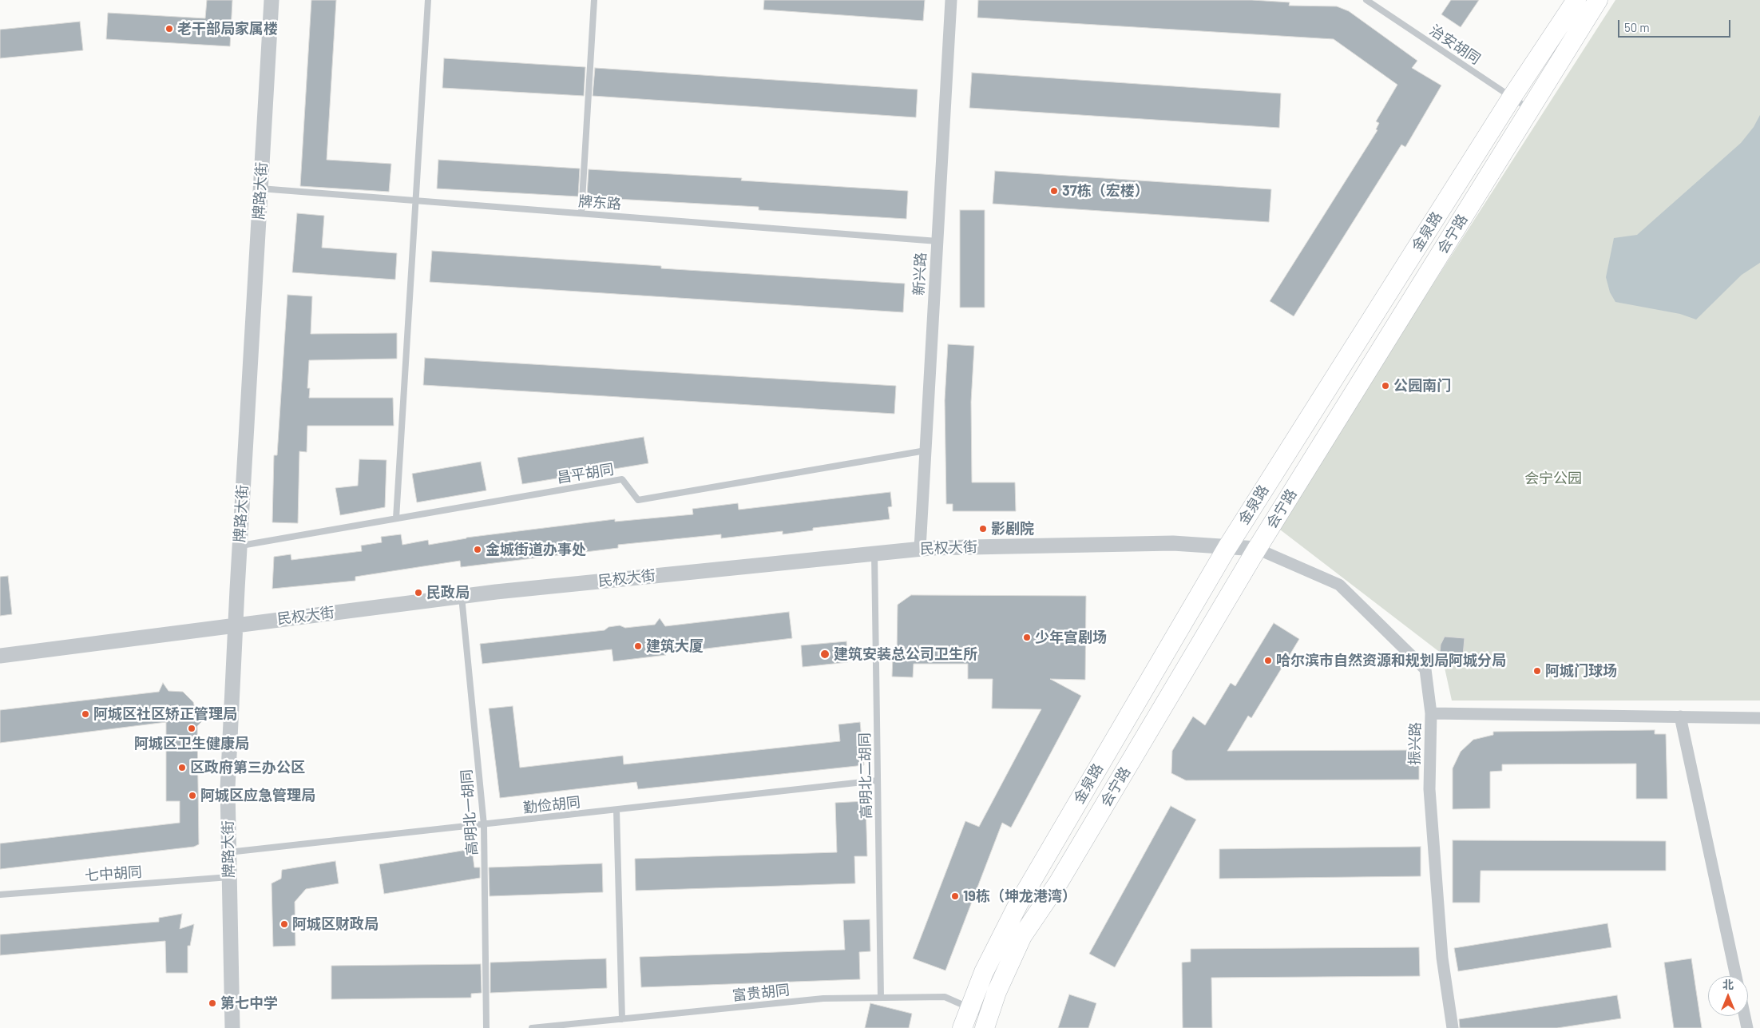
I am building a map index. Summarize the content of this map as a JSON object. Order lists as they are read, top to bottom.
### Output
{
  "streets": {
    "main road": ["金泉路", "会宁路"],
    "street": [
      "牌路大街",
      "新兴路",
      "民权大街",
      "振兴路"
    ],
    "lane": [
      "治安胡同",
      "牌东路",
      "昌平胡同",
      "高明北二胡同",
      "勤俭胡同",
      "高明北一胡同",
      "七中胡同",
      "富贵胡同"
    ]
  },
  "crossings": [
    ["治安胡同", "金泉路"],
    ["治安胡同", "会宁路"],
    ["牌路大街", "牌东路"],
    ["牌路大街", "昌平胡同"],
    ["牌路大街", "民权大街"],
    ["牌路大街", "勤俭胡同"],
    ["牌路大街", "七中胡同"],
    ["牌东路", "新兴路"],
    ["金泉路", "民权大街"],
    ["金泉路", "富贵胡同"],
    ["会宁路", "民权大街"],
    ["会宁路", "振兴路"],
    ["会宁路", "富贵胡同"],
    ["新兴路", "昌平胡同"],
    ["新兴路", "民权大街"],
    ["民权大街", "振兴路"],
    ["民权大街", "高明北二胡同"],
    ["民权大街", "高明北一胡同"],
    ["高明北二胡同", "勤俭胡同"],
    ["高明北二胡同", "富贵胡同"],
    ["勤俭胡同", "高明北一胡同"]
  ],
  "parks": ["会宁公园"],
  "places": [
    "老干部局家属楼",
    "37栋（宏楼）",
    "公园南门",
    "影剧院",
    "金城街道办事处",
    "民政局",
    "少年宫剧场",
    "建筑大厦",
    "建筑安装总公司卫生所",
    "哈尔滨市自然资源和规划局阿城分局",
    "阿城门球场",
    "阿城区社区矫正管理局",
    "阿城区卫生健康局",
    "区政府第三办公区",
    "阿城区应急管理局",
    "19栋（坤龙港湾）",
    "阿城区财政局",
    "第七中学"
  ],
  "scale_bar": "50 m",
  "north": "top"
}
